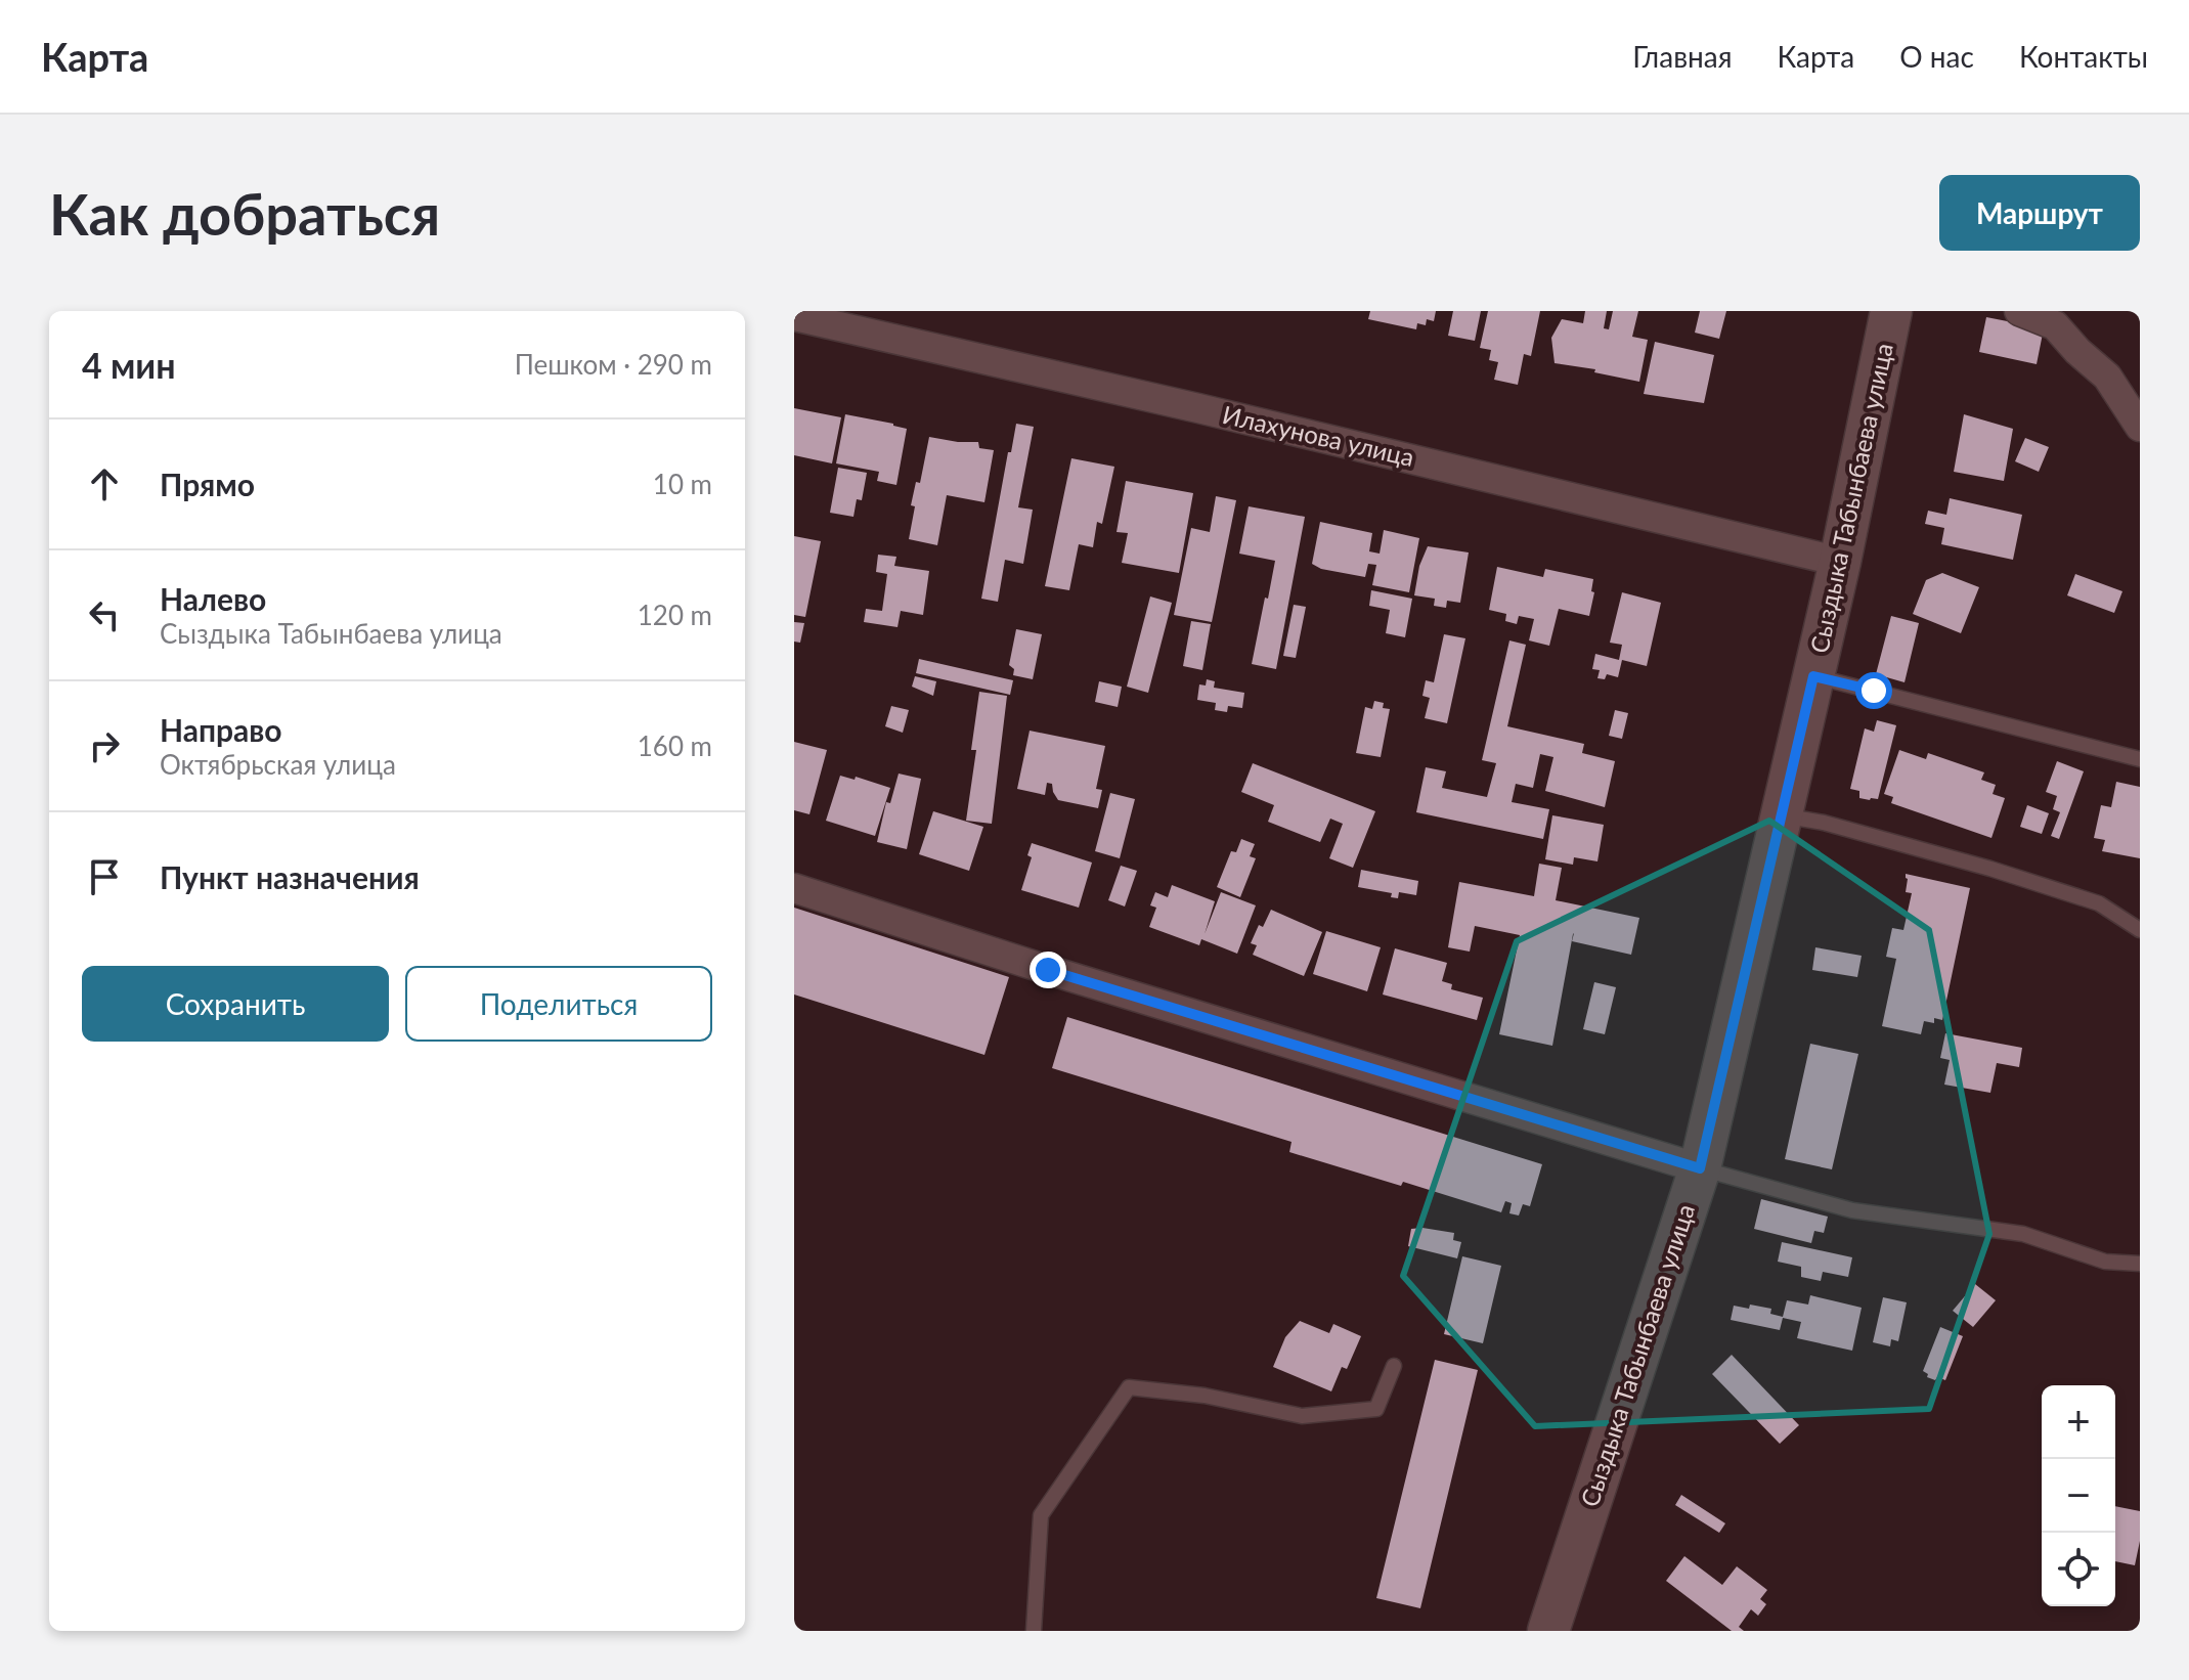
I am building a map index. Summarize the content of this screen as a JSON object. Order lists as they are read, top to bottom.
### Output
{
  "streets": {
    "street": ["Илахунова улица", "Сыздыка Табынбаева улица"]
  },
  "crossings": [
    ["Илахунова улица", "Сыздыка Табынбаева улица"]
  ],
  "page": {
    "header": "Карта",
    "nav": [
      "Главная",
      "Карта",
      "О нас",
      "Контакты"
    ],
    "buttons": [
      "Маршрут",
      ["Сохранить", "Поделиться"]
    ],
    "title": "Как добраться",
    "heading": ["4 мин", "Пешком · 290 m"],
    "list": [
      ["Прямо", "10 m"],
      ["Налево", "Сыздыка Табынбаева улица", "120 m"],
      ["Направо", "Октябрьская улица", "160 m"],
      "Пункт назначения"
    ],
    "map_buttons": ["+", "−"]
  }
}
